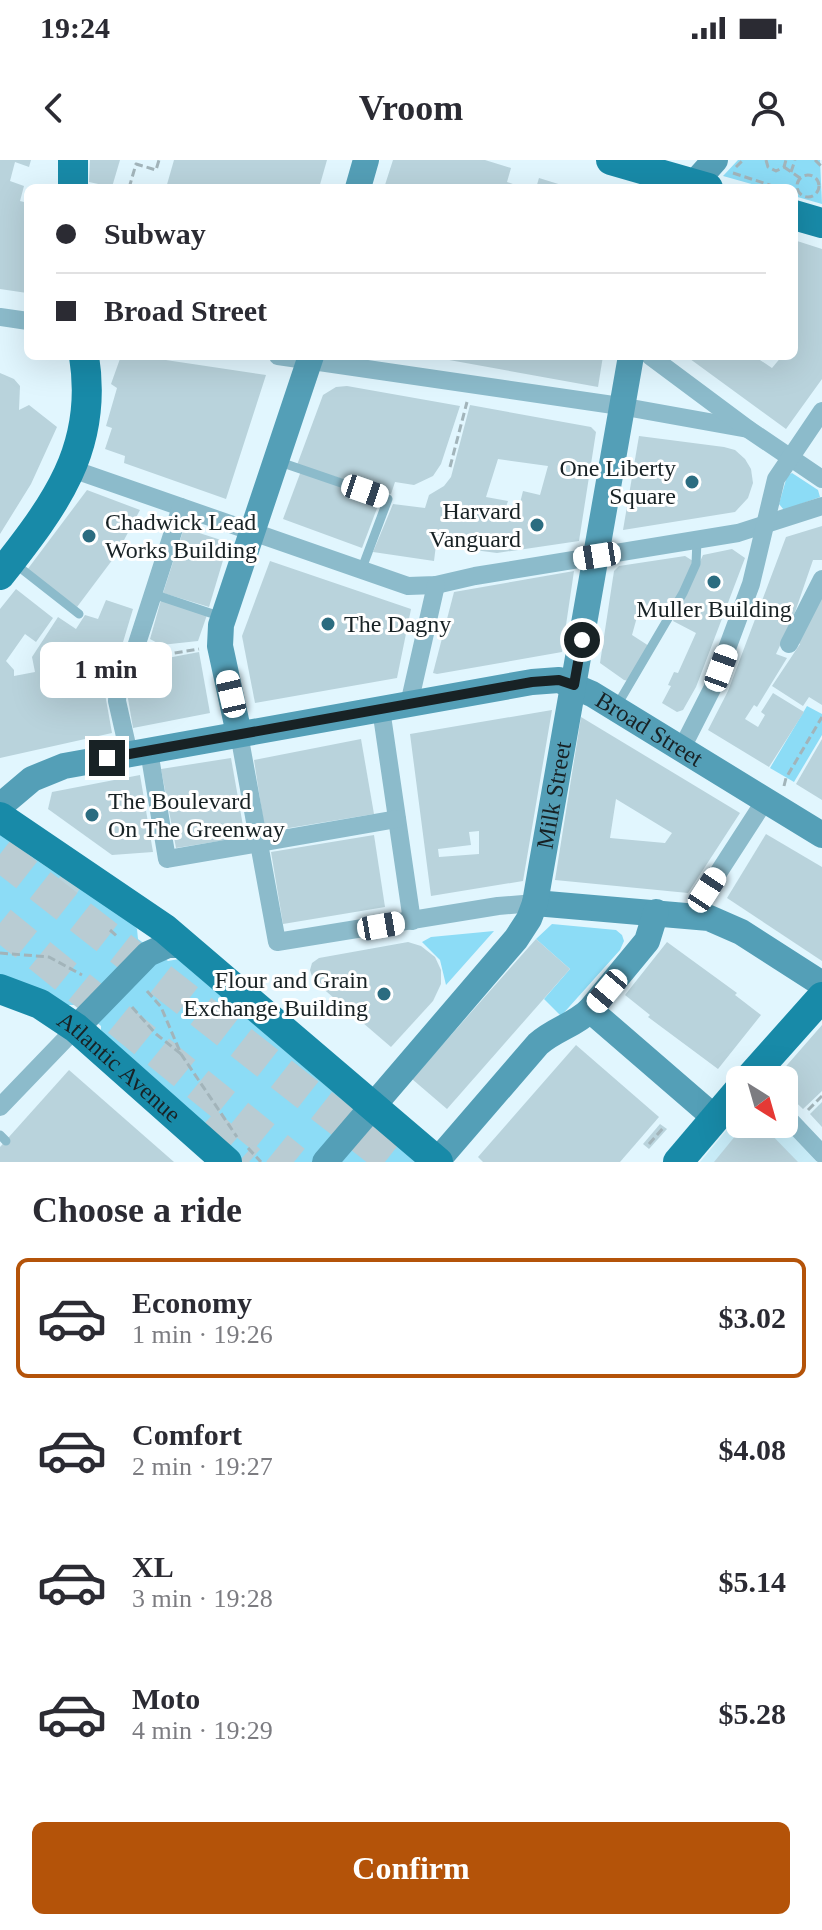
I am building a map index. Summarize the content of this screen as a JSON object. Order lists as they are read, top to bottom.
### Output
{
  "streets": {
    "main road": ["Broad Street", "Milk Street", "Atlantic Avenue"]
  },
  "crossings": [
    ["Broad Street", "Milk Street"]
  ],
  "places": [
    "One Liberty Square",
    "Harvard Vanguard",
    "Chadwick Lead Works Building",
    "Muller Building",
    "The Dagny",
    "The Boulevard On The Greenway",
    "Flour and Grain Exchange Building"
  ],
  "north": "bottom right",
  "page": {
    "status": "19:24",
    "header": "Vroom",
    "banner": ["Subway", "Broad Street"],
    "bubble": "1 min",
    "heading": "Choose a ride",
    "list": [
      {
        "name": "Economy",
        "note": "1 min · 19:26",
        "value": "$3.02"
      },
      {
        "name": "Comfort",
        "note": "2 min · 19:27",
        "value": "$4.08"
      },
      {
        "name": "XL",
        "note": "3 min · 19:28",
        "value": "$5.14"
      },
      {
        "name": "Moto",
        "note": "4 min · 19:29",
        "value": "$5.28"
      }
    ],
    "buttons": "Confirm"
  }
}
